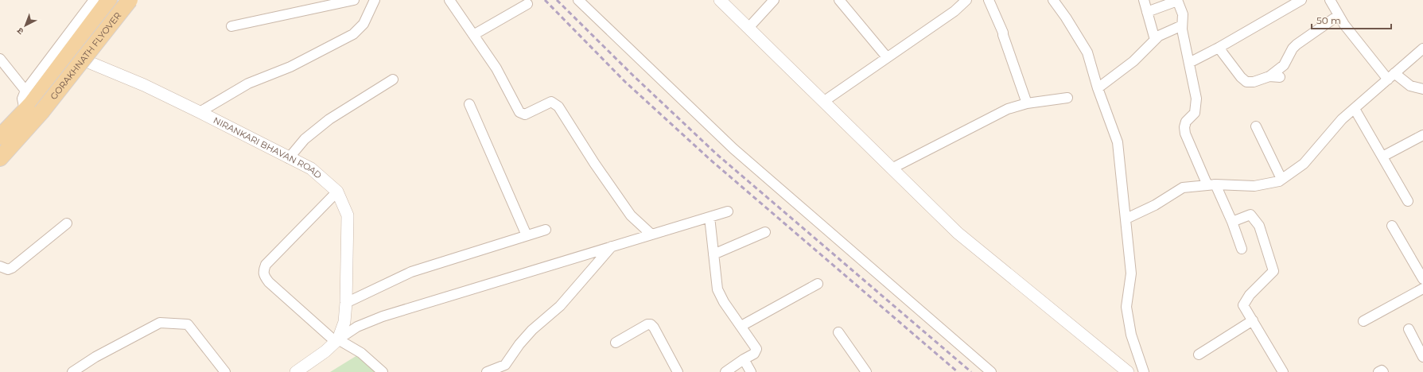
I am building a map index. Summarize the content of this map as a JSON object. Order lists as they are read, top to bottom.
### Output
{
  "streets": {
    "main road": ["GORAKHNATH FLYOVER"],
    "street": ["NIRANKARI BHAVAN ROAD"]
  },
  "crossings": [
    ["GORAKHNATH FLYOVER", "NIRANKARI BHAVAN ROAD"]
  ],
  "scale_bar": "50 m",
  "north": "bottom left"
}
